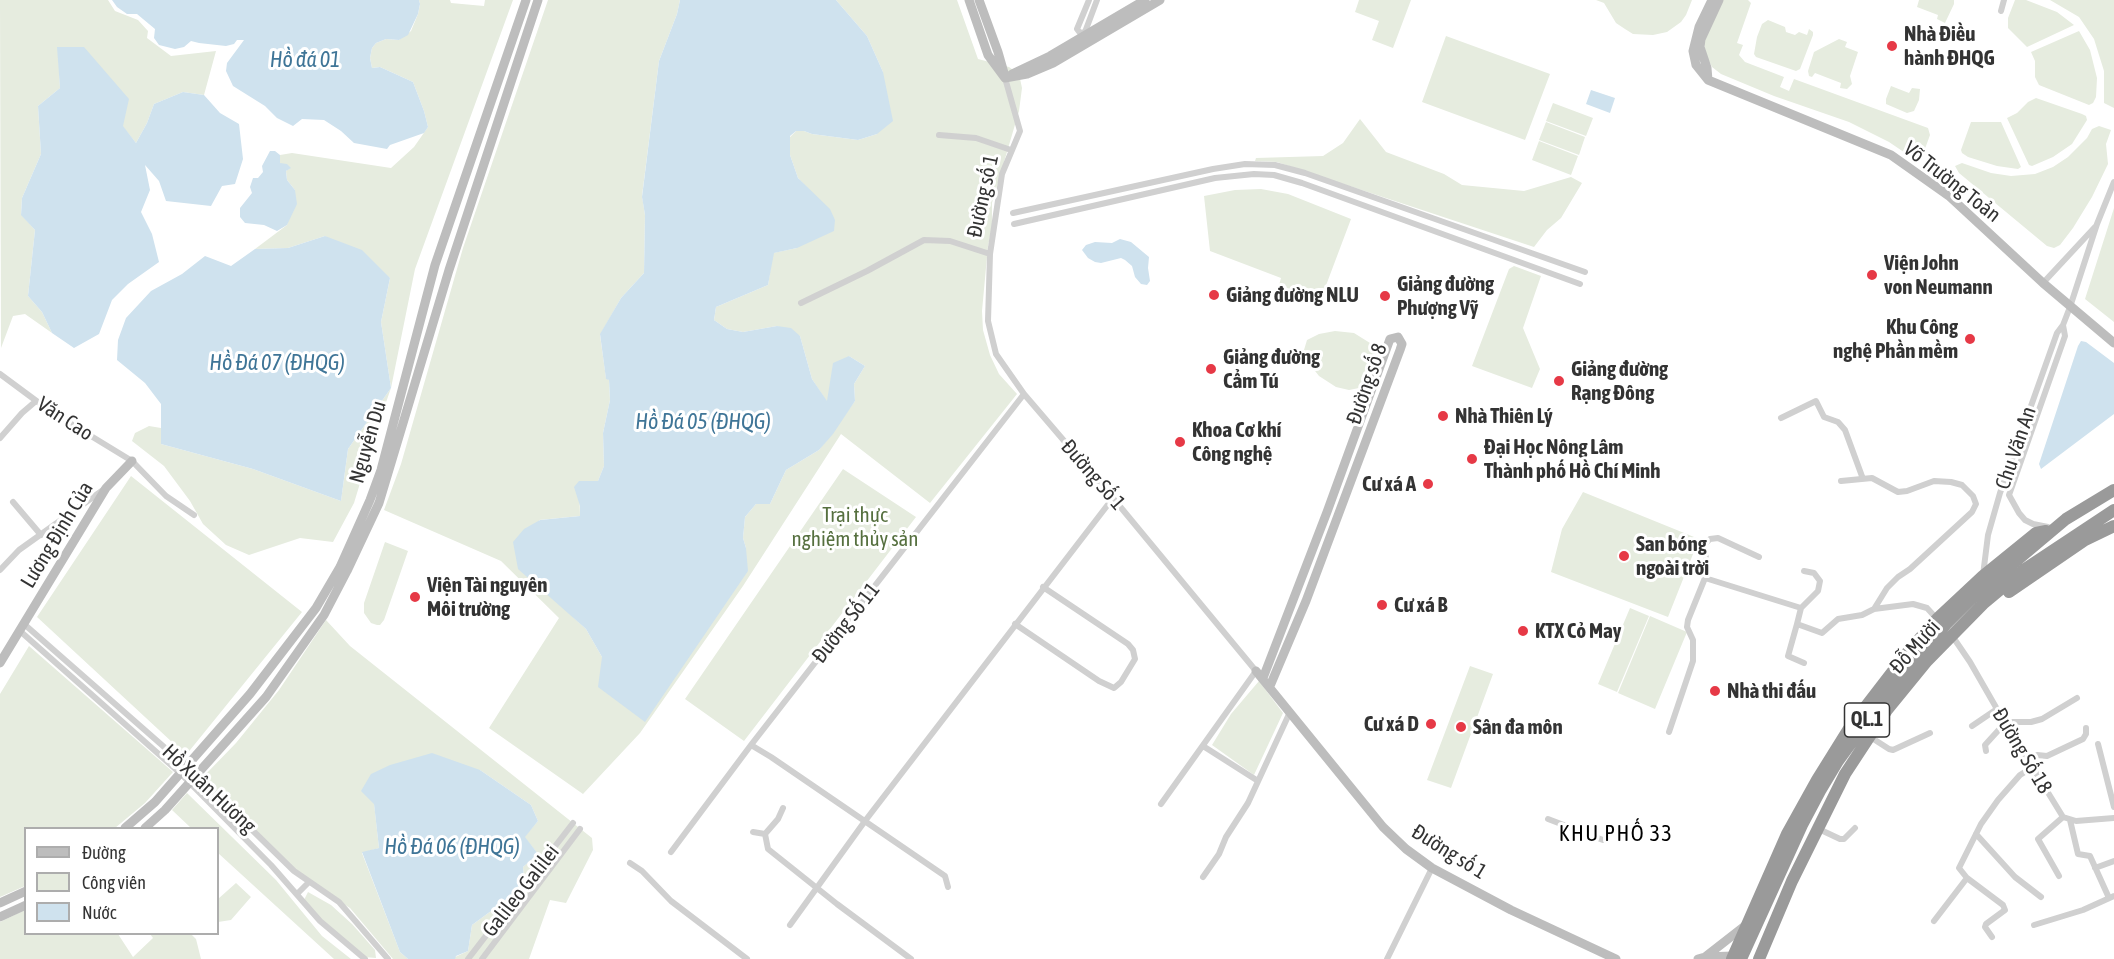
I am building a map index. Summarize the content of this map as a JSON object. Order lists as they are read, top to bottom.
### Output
{
  "streets": {
    "highway": ["Đỗ Mười", "QL.1"],
    "street": [
      "Võ Trường Toản",
      "Đường số 1",
      "Đường số 8",
      "Văn Cao",
      "Nguyễn Du",
      "Chu Văn An",
      "Đường Số 1",
      "Lương Định Của",
      "Đường Số 11",
      "Đường Số 18",
      "Hồ Xuân Hương",
      "Galileo Galilei"
    ]
  },
  "crossings": [
    ["Võ Trường Toản", "Chu Văn An"],
    ["Đường số 1", "Đường số 8"],
    ["Đường số 1", "Đường Số 1"],
    ["Đường số 8", "Đường Số 1"],
    ["Văn Cao", "Lương Định Của"],
    ["Nguyễn Du", "Hồ Xuân Hương"],
    ["Chu Văn An", "Đỗ Mười"],
    ["Đường Số 1", "Đường Số 11"],
    ["Lương Định Của", "Hồ Xuân Hương"],
    ["Đỗ Mười", "Đường Số 18"]
  ],
  "districts": ["KHU PHỐ 33"],
  "water": [
    "Hồ đá 01",
    "Hồ Đá 07 (ĐHQG)",
    "Hồ Đá 05 (ĐHQG)",
    "Hồ Đá 06 (ĐHQG)"
  ],
  "parks": ["Trại thực nghiệm thủy sản"],
  "places": [
    "Nhà Điều hành ĐHQG",
    "Viện John von Neumann",
    "Giảng đường NLU",
    "Giảng đường Phượng Vỹ",
    "Khu Công nghệ Phần mềm",
    "Giảng đường Cẩm Tú",
    "Giảng đường Rạng Đông",
    "Nhà Thiên Lý",
    "Khoa Cơ khí Công nghệ",
    "Đại Học Nông Lâm Thành phố Hồ Chí Minh",
    "Cư xá A",
    "San bóng ngoài trời",
    "Viện Tài nguyên Môi trường",
    "Cư xá B",
    "KTX Cỏ May",
    "Nhà thi đấu",
    "Cư xá D",
    "Sân đa môn"
  ],
  "legend": ["Đường", "Công viên", "Nước"]
}
